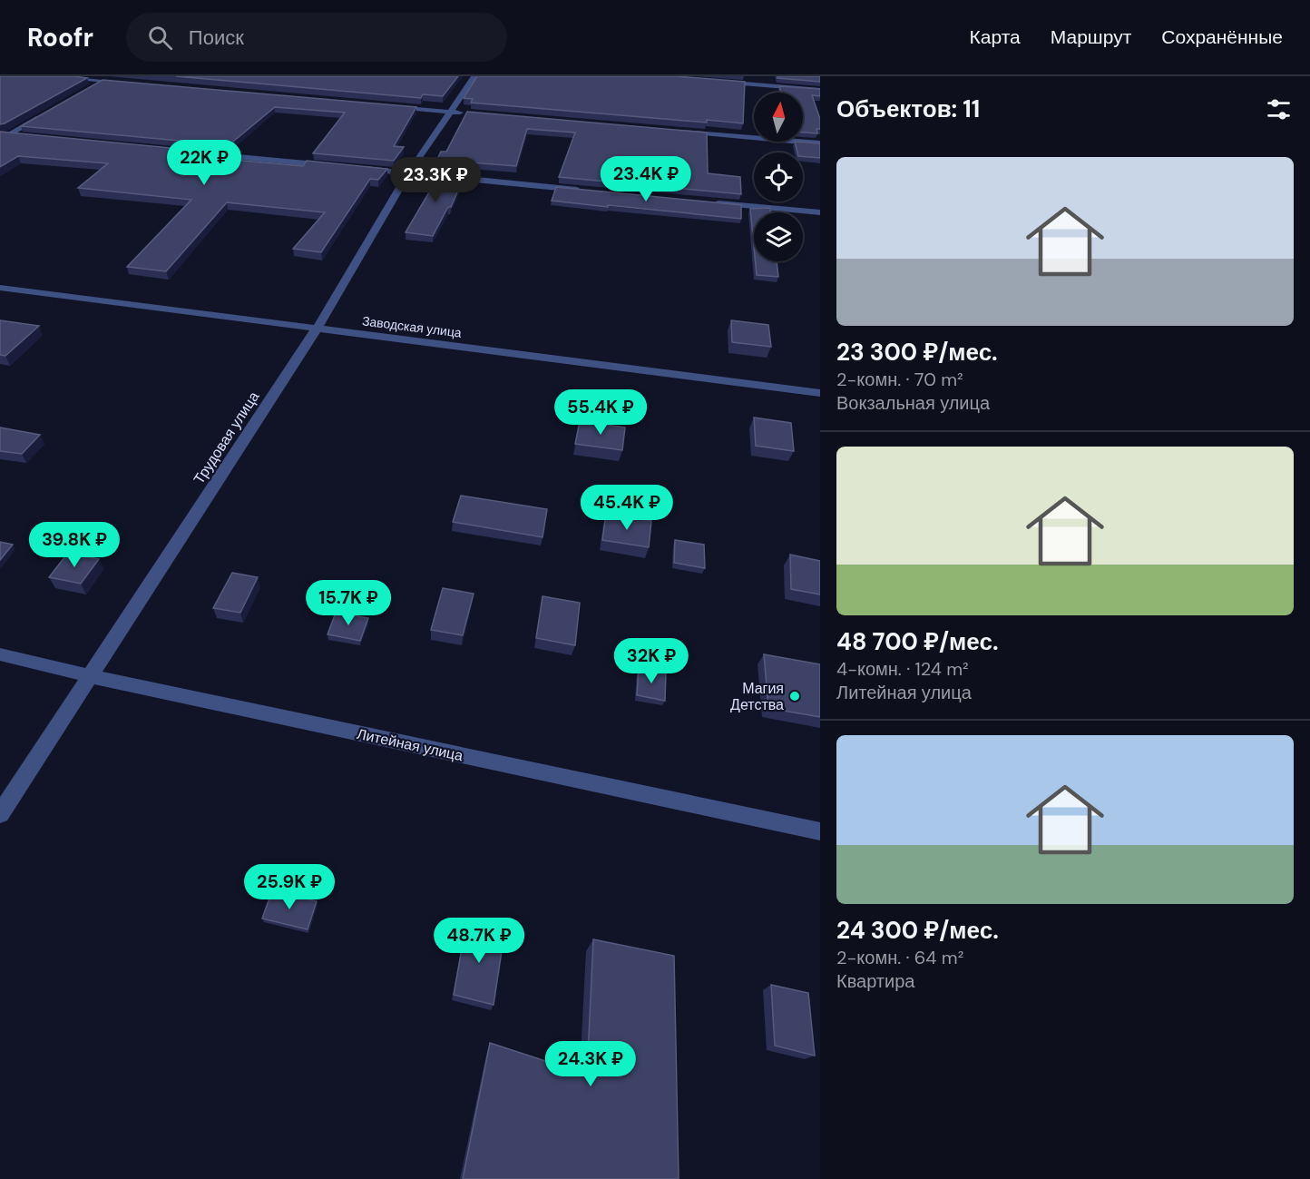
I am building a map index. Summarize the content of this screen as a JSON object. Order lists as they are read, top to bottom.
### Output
{
  "streets": {
    "street": ["Заводская улица", "Трудовая улица", "Литейная улица"]
  },
  "crossings": [
    ["Заводская улица", "Трудовая улица"],
    ["Трудовая улица", "Литейная улица"]
  ],
  "places": ["Магия Детства"],
  "north": "top",
  "page": {
    "header": "Roofr",
    "search": "Поиск",
    "nav": ["Карта", "Маршрут", "Сохранённые"],
    "heading": "Объектов: 11",
    "price": [
      "22K ₽",
      "23.4K ₽",
      "23.3K ₽",
      "55.4K ₽",
      "45.4K ₽",
      "39.8K ₽",
      "15.7K ₽",
      "32K ₽",
      "25.9K ₽",
      "48.7K ₽",
      "24.3K ₽"
    ],
    "list": [
      {
        "name": "23 300 ₽/мес.",
        "note": "2-комн. · 70 m² · Вокзальная улица"
      },
      {
        "name": "48 700 ₽/мес.",
        "note": "4-комн. · 124 m² · Литейная улица"
      },
      {
        "name": "24 300 ₽/мес.",
        "note": "2-комн. · 64 m² · Квартира"
      }
    ]
  }
}
